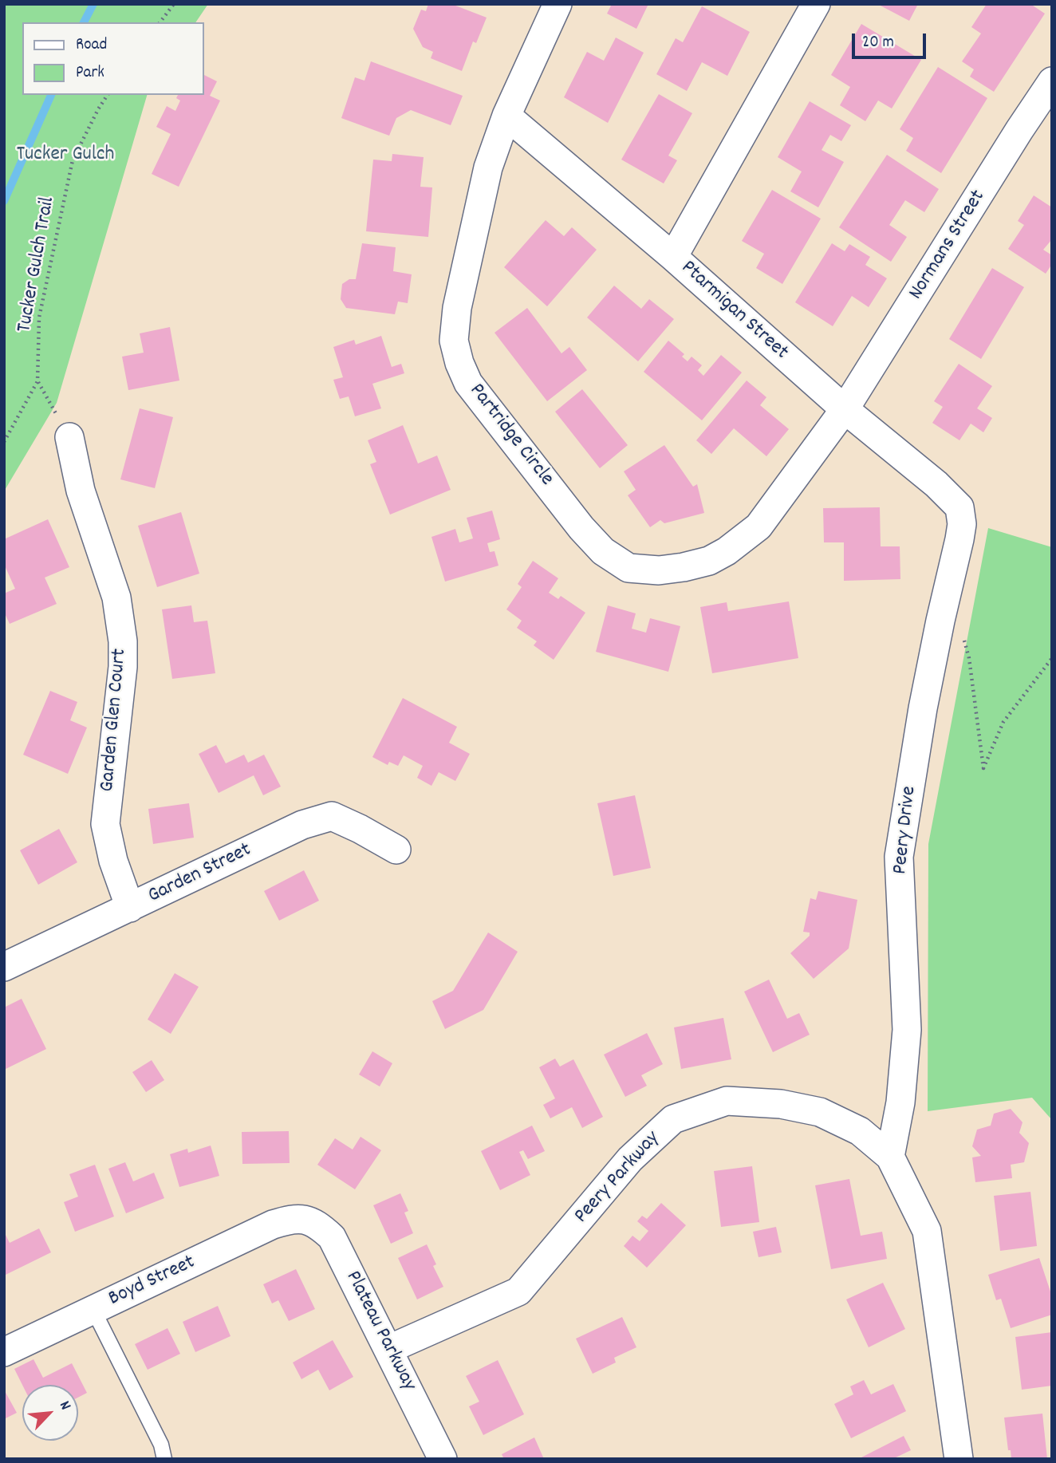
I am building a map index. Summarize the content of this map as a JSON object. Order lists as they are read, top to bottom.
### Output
{
  "streets": {
    "street": [
      "Normans Street",
      "Ptarmigan Street",
      "Partridge Circle",
      "Garden Glen Court",
      "Peery Drive",
      "Garden Street",
      "Peery Parkway",
      "Boyd Street",
      "Plateau Parkway"
    ],
    "path": ["Tucker Gulch Trail"]
  },
  "crossings": [
    ["Normans Street", "Ptarmigan Street"],
    ["Normans Street", "Partridge Circle"],
    ["Ptarmigan Street", "Partridge Circle"],
    ["Ptarmigan Street", "Peery Drive"],
    ["Garden Glen Court", "Garden Street"],
    ["Peery Drive", "Peery Parkway"],
    ["Peery Parkway", "Plateau Parkway"],
    ["Boyd Street", "Plateau Parkway"]
  ],
  "parks": ["Tucker Gulch"],
  "legend": ["Road", "Park"],
  "scale_bar": "20 m",
  "north": "top right"
}
